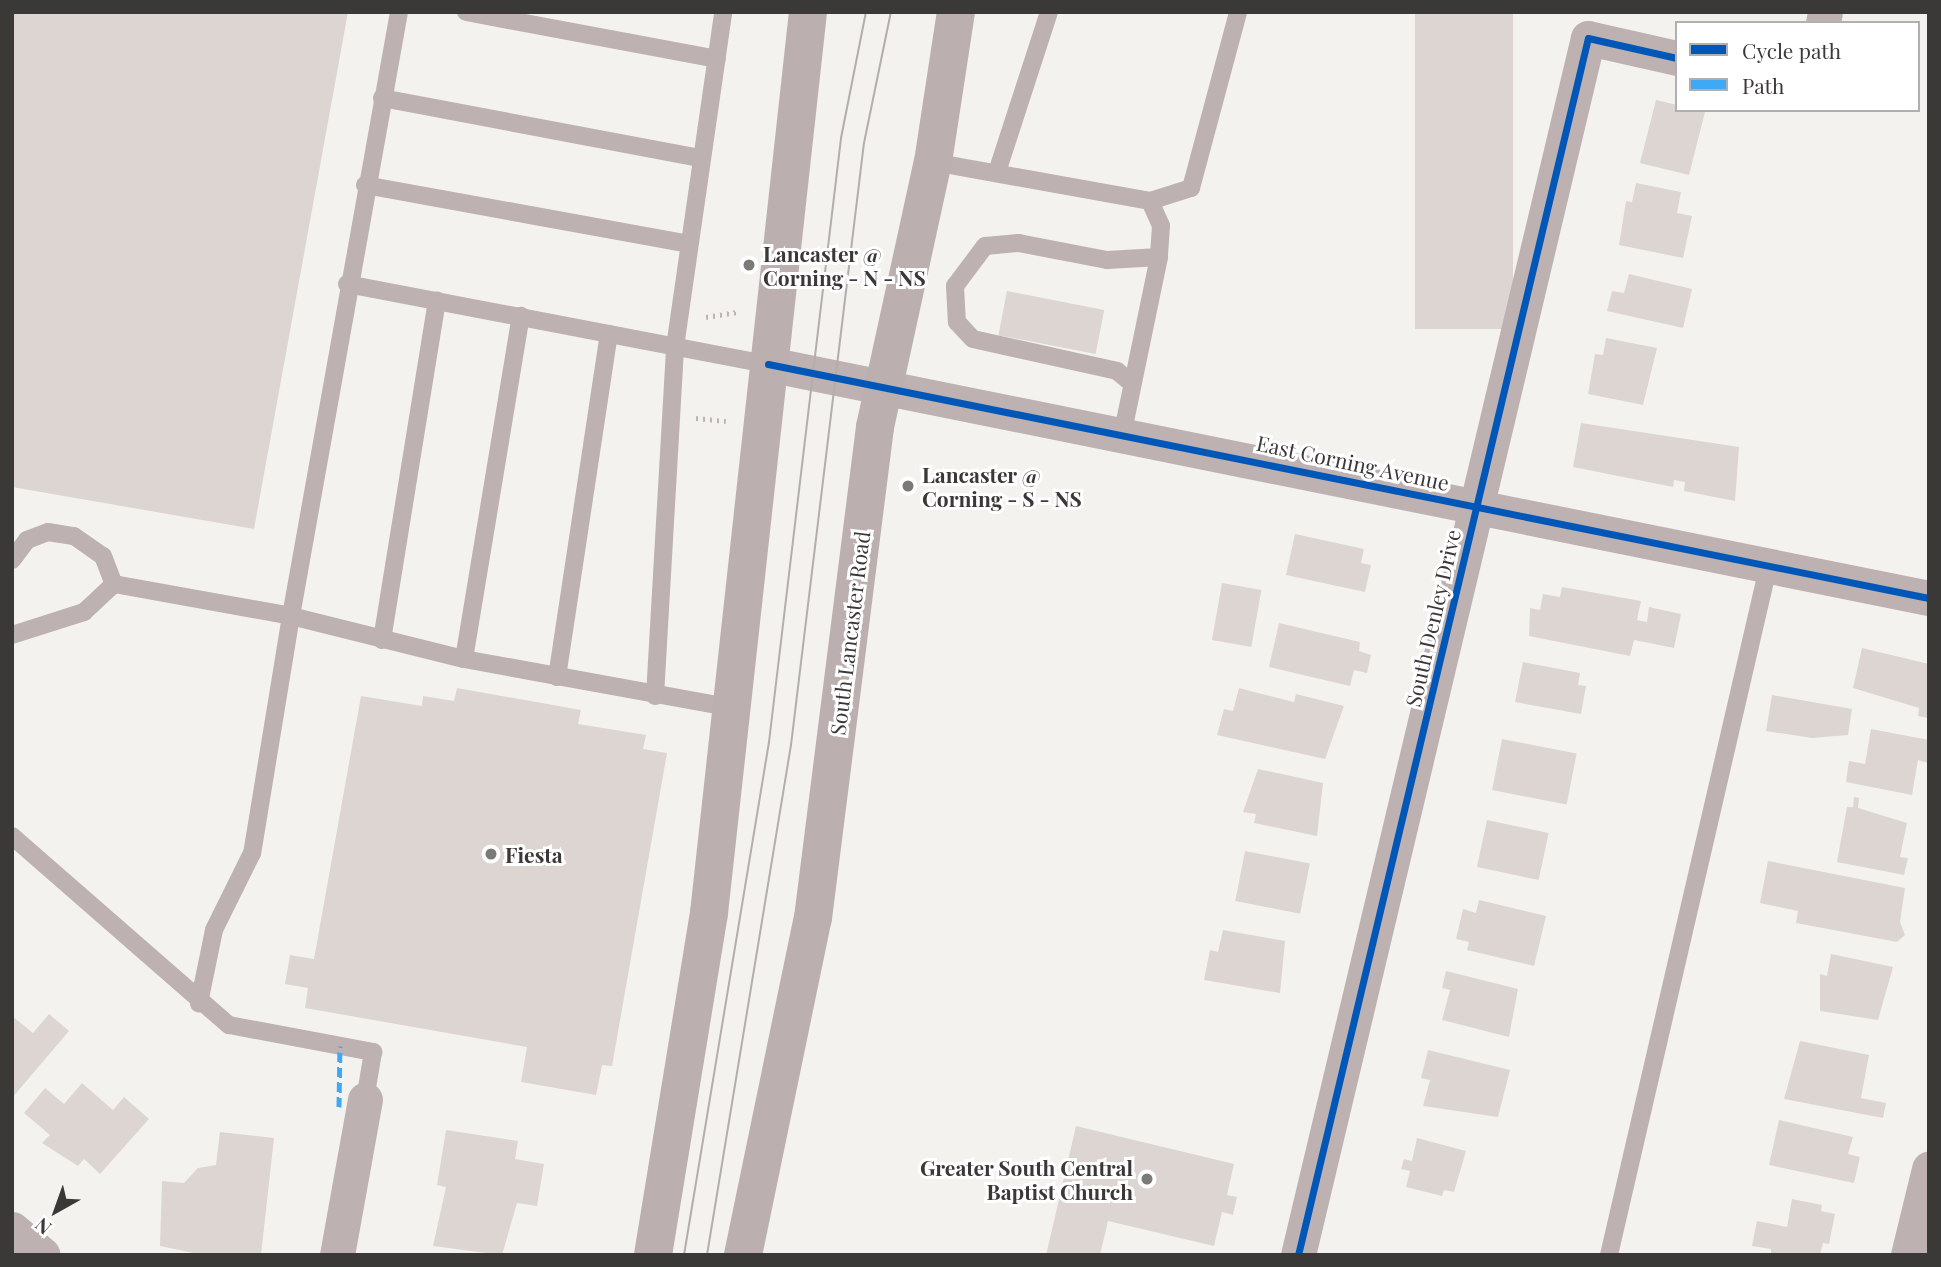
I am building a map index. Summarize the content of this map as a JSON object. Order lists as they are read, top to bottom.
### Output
{
  "streets": {
    "main road": ["South Lancaster Road"],
    "street": ["East Corning Avenue", "South Denley Drive"]
  },
  "crossings": [
    ["East Corning Avenue", "South Denley Drive"],
    ["East Corning Avenue", "South Lancaster Road"]
  ],
  "places": [
    "Lancaster @ Corning - N - NS",
    "Lancaster @ Corning - S - NS",
    "Fiesta",
    "Greater South Central Baptist Church"
  ],
  "legend": ["Cycle path", "Path"],
  "north": "bottom left"
}
